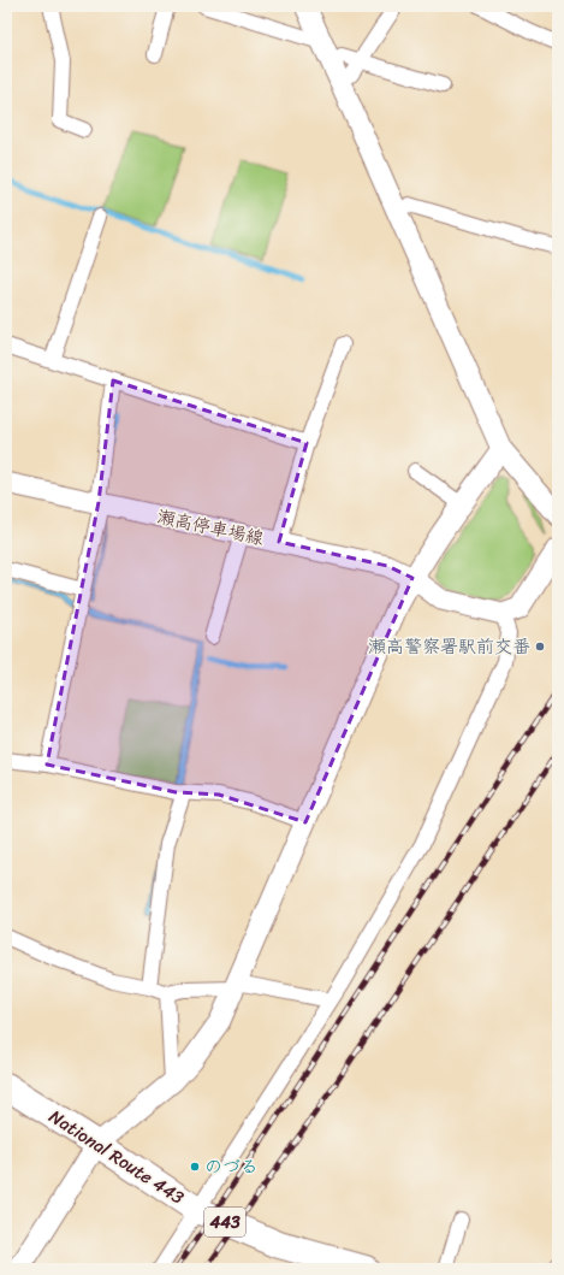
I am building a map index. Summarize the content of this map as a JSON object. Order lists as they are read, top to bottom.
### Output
{
  "streets": {
    "highway": ["National Route 443", "443"],
    "street": ["瀬高停車場線"]
  },
  "places": ["瀬高警察署駅前交番", "のづる"]
}
